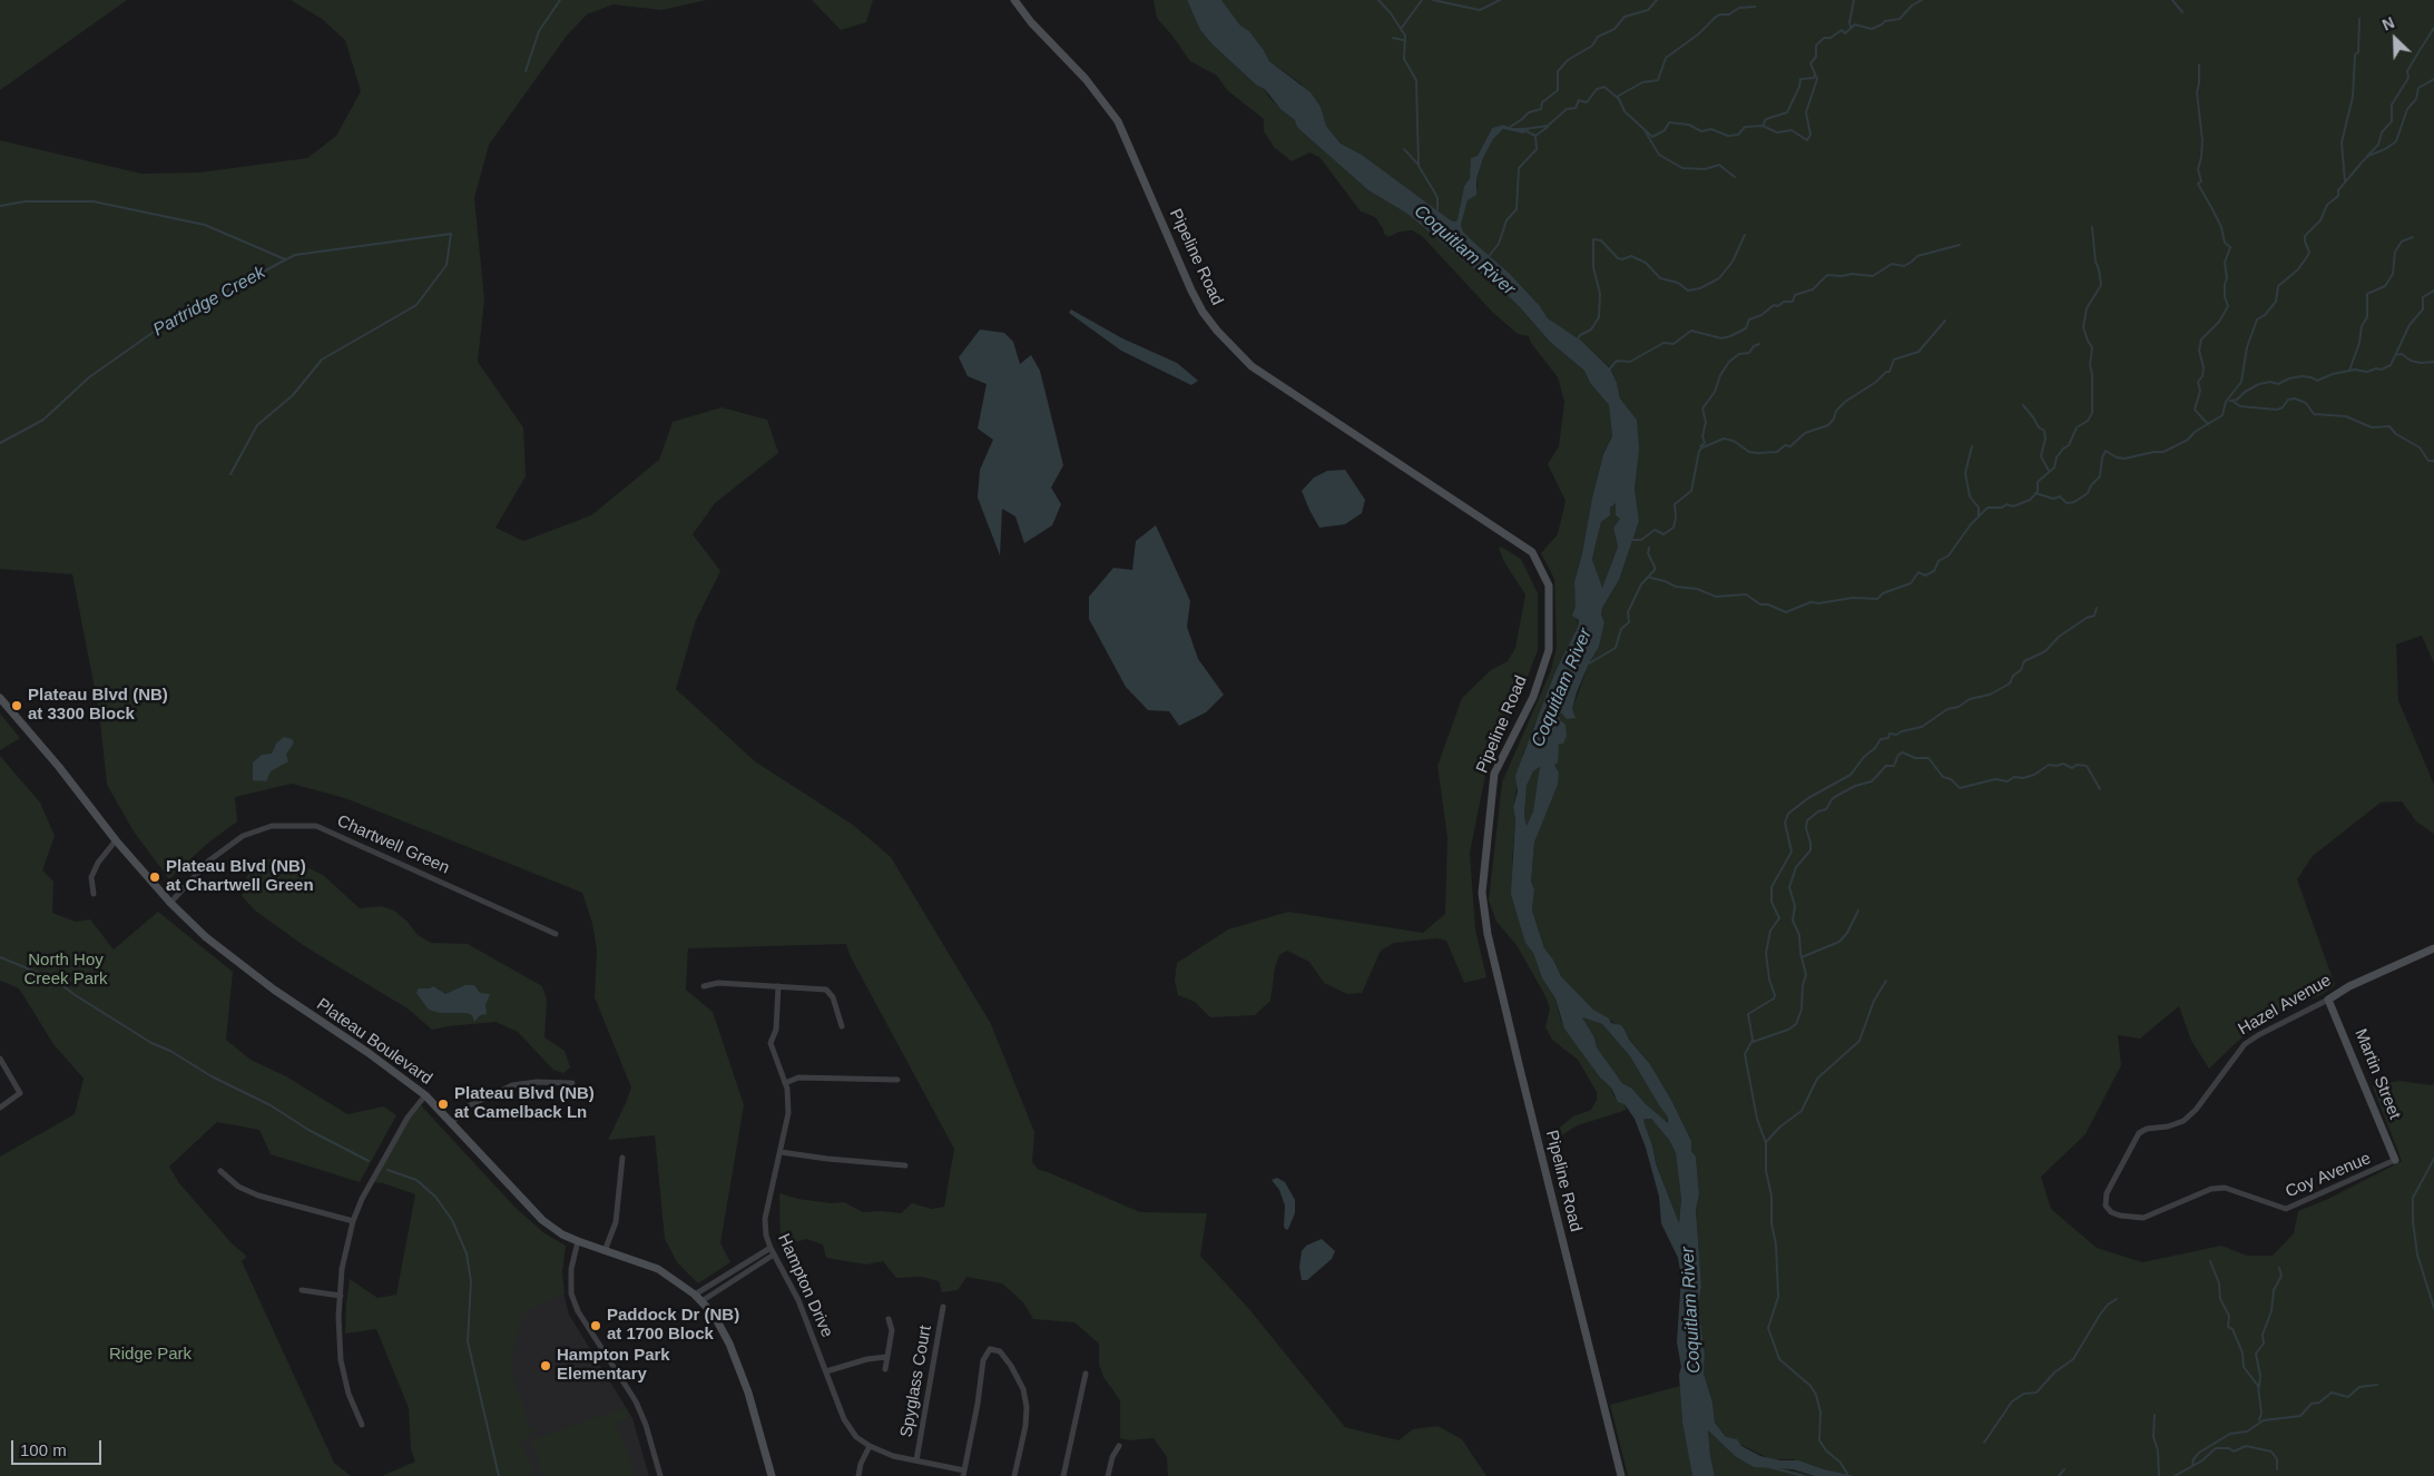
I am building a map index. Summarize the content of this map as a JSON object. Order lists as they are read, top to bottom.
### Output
{
  "streets": {
    "street": [
      "Pipeline Road",
      "Chartwell Green",
      "Hazel Avenue",
      "Plateau Boulevard",
      "Martin Street",
      "Coy Avenue",
      "Hampton Drive",
      "Spyglass Court"
    ]
  },
  "crossings": [
    ["Chartwell Green", "Plateau Boulevard"],
    ["Hazel Avenue", "Martin Street"],
    ["Hazel Avenue", "Coy Avenue"],
    ["Martin Street", "Coy Avenue"],
    ["Hampton Drive", "Spyglass Court"]
  ],
  "water": ["Coquitlam River", "Partridge Creek"],
  "parks": ["North Hoy Creek Park", "Ridge Park"],
  "places": [
    "Plateau Blvd (NB) at 3300 Block",
    "Plateau Blvd (NB) at Chartwell Green",
    "Plateau Blvd (NB) at Camelback Ln",
    "Paddock Dr (NB) at 1700 Block",
    "Hampton Park Elementary"
  ],
  "scale_bar": "100 m",
  "north": "top left"
}
